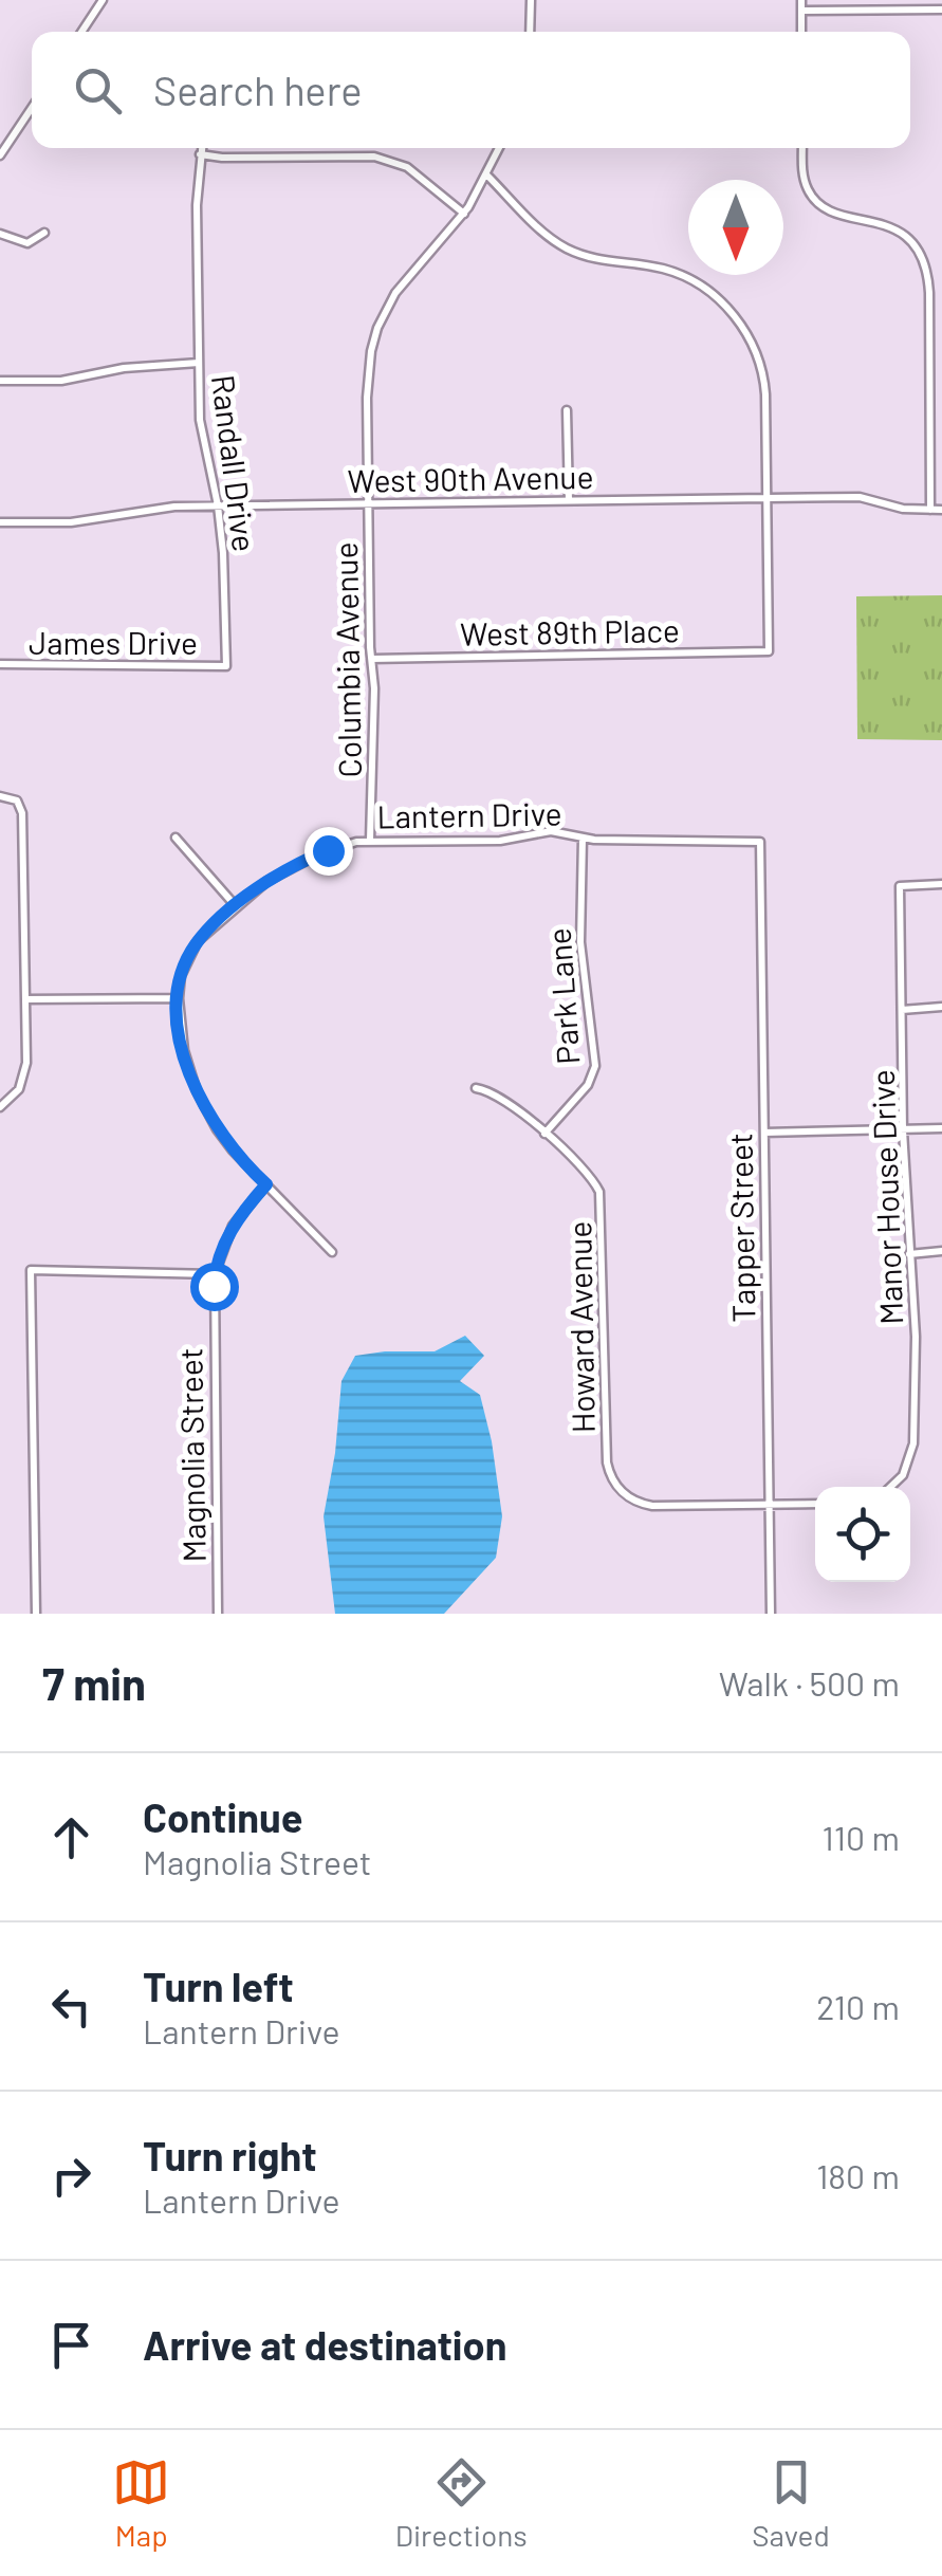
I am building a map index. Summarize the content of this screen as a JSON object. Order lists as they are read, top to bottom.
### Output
{
  "streets": {
    "street": [
      "Randall Drive",
      "West 90th Avenue",
      "West 89th Place",
      "James Drive",
      "Columbia Avenue",
      "Lantern Drive",
      "Park Lane",
      "Manor House Drive",
      "Tapper Street",
      "Howard Avenue",
      "Magnolia Street"
    ]
  },
  "crossings": [
    ["Randall Drive", "West 90th Avenue"],
    ["Randall Drive", "James Drive"],
    ["West 90th Avenue", "West 89th Place"],
    ["West 90th Avenue", "Columbia Avenue"],
    ["West 89th Place", "Columbia Avenue"],
    ["Columbia Avenue", "Lantern Drive"],
    ["Lantern Drive", "Park Lane"],
    ["Lantern Drive", "Tapper Street"],
    ["Lantern Drive", "Magnolia Street"],
    ["Park Lane", "Howard Avenue"],
    ["Tapper Street", "Howard Avenue"]
  ],
  "north": "bottom",
  "page": {
    "search": "Search here",
    "heading": ["7 min", "Walk · 500 m"],
    "list": [
      ["Continue", "Magnolia Street", "110 m"],
      ["Turn left", "Lantern Drive", "210 m"],
      ["Turn right", "Lantern Drive", "180 m"],
      "Arrive at destination"
    ],
    "nav": ["Map", "Directions", "Saved"]
  }
}
